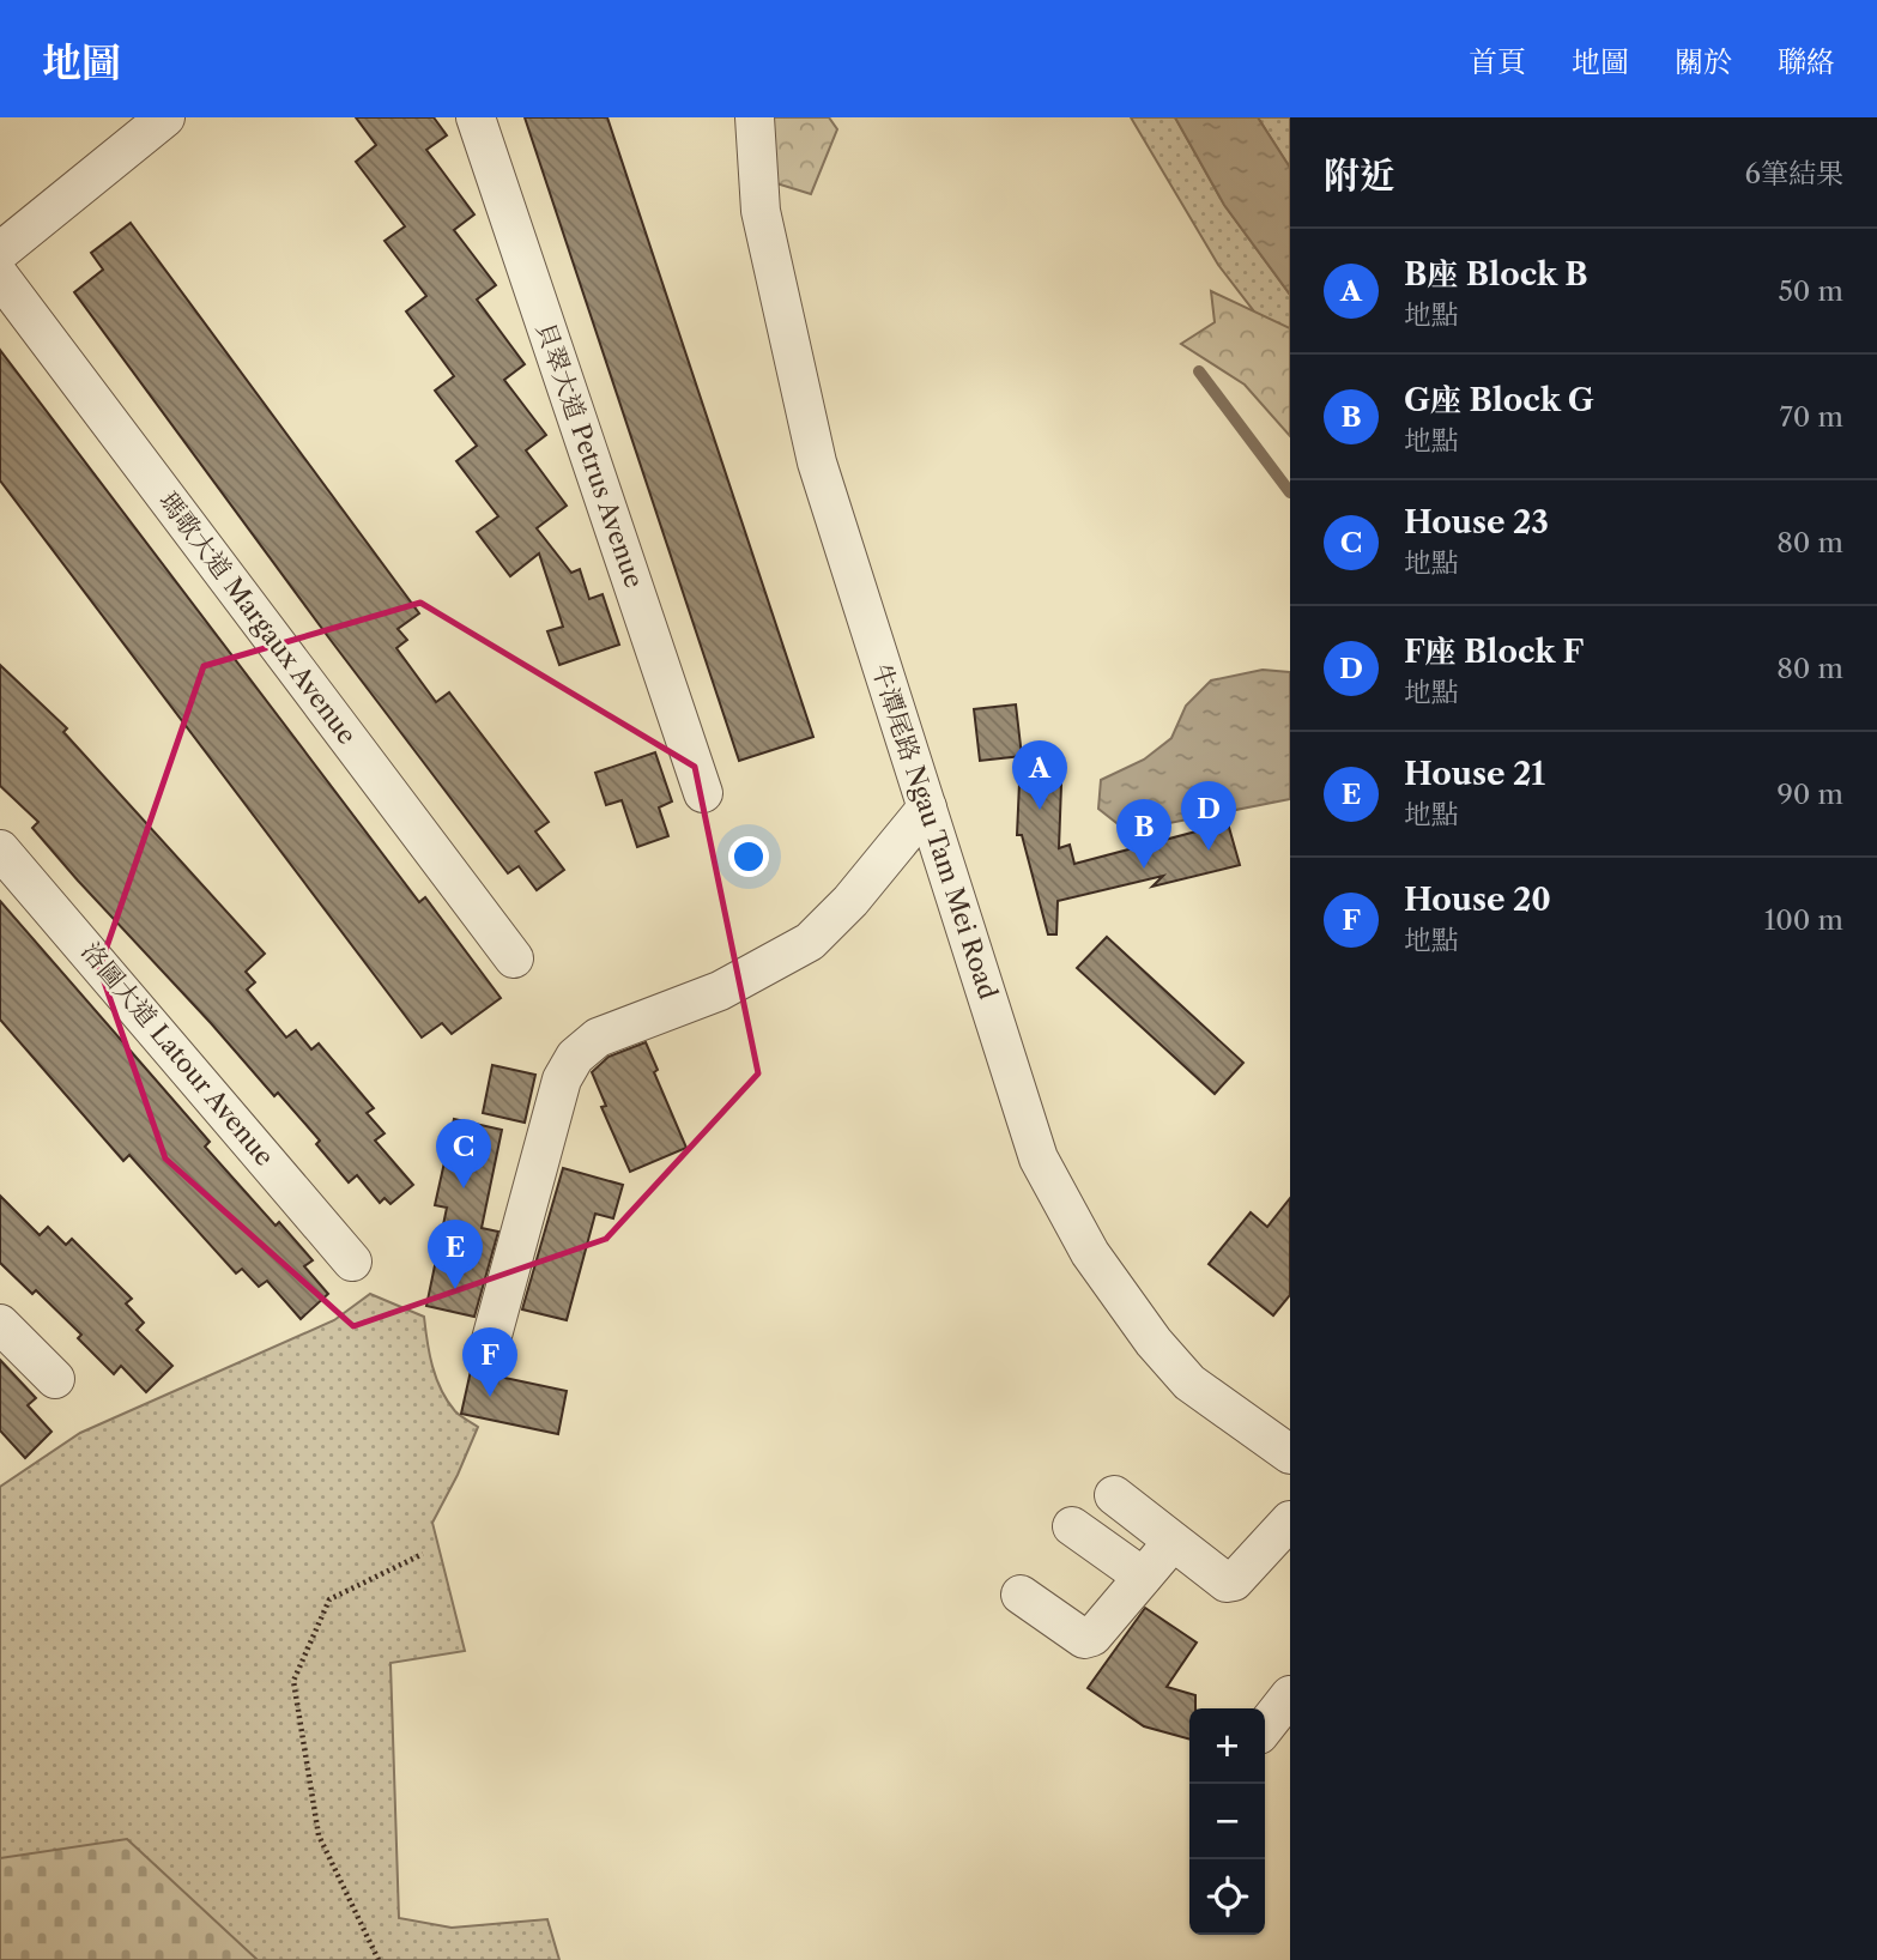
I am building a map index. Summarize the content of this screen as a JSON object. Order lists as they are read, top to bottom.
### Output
{
  "streets": {
    "street": [
      "貝翠大道 Petrus Avenue",
      "瑪歌大道 Margaux Avenue",
      "牛潭尾路 Ngau Tam Mei Road",
      "洛圖大道 Latour Avenue"
    ]
  },
  "page": {
    "header": "地圖",
    "nav": [
      "首頁",
      "地圖",
      "關於",
      "聯絡"
    ],
    "heading": ["附近", "6筆結果"],
    "list": [
      {
        "mark": "A",
        "name": "B座 Block B",
        "note": "地點",
        "value": "50 m"
      },
      {
        "mark": "B",
        "name": "G座 Block G",
        "note": "地點",
        "value": "70 m"
      },
      {
        "mark": "C",
        "name": "House 23",
        "note": "地點",
        "value": "80 m"
      },
      {
        "mark": "D",
        "name": "F座 Block F",
        "note": "地點",
        "value": "80 m"
      },
      {
        "mark": "E",
        "name": "House 21",
        "note": "地點",
        "value": "90 m"
      },
      {
        "mark": "F",
        "name": "House 20",
        "note": "地點",
        "value": "100 m"
      }
    ],
    "pins": [
      "A",
      "D",
      "B",
      "C",
      "E",
      "F"
    ],
    "map_buttons": ["+", "−"]
  }
}
